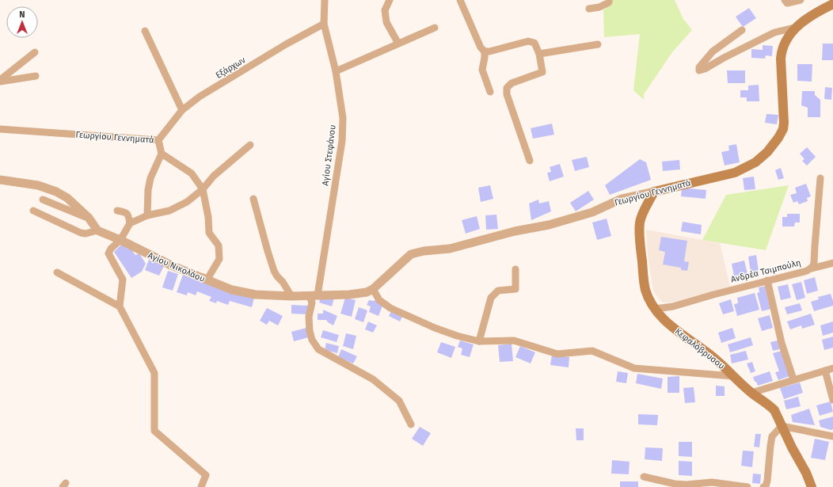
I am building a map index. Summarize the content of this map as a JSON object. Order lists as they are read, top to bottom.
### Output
{
  "streets": {
    "main road": ["Γεωργίου Γεννηματά", "Κεφαλόβρυσου"],
    "street": [
      "Εξάρχων",
      "Αγίου Στεφάνου",
      "Αγίου Νικολάου",
      "Ανδρέα Τσιμπούλη"
    ]
  },
  "crossings": [
    ["Εξάρχων", "Γεωργίου Γεννηματά"],
    ["Εξάρχων", "Αγίου Στεφάνου"],
    ["Γεωργίου Γεννηματά", "Αγίου Νικολάου"],
    ["Γεωργίου Γεννηματά", "Κεφαλόβρυσου"],
    ["Αγίου Στεφάνου", "Αγίου Νικολάου"],
    ["Ανδρέα Τσιμπούλη", "Κεφαλόβρυσου"]
  ],
  "north": "top"
}
